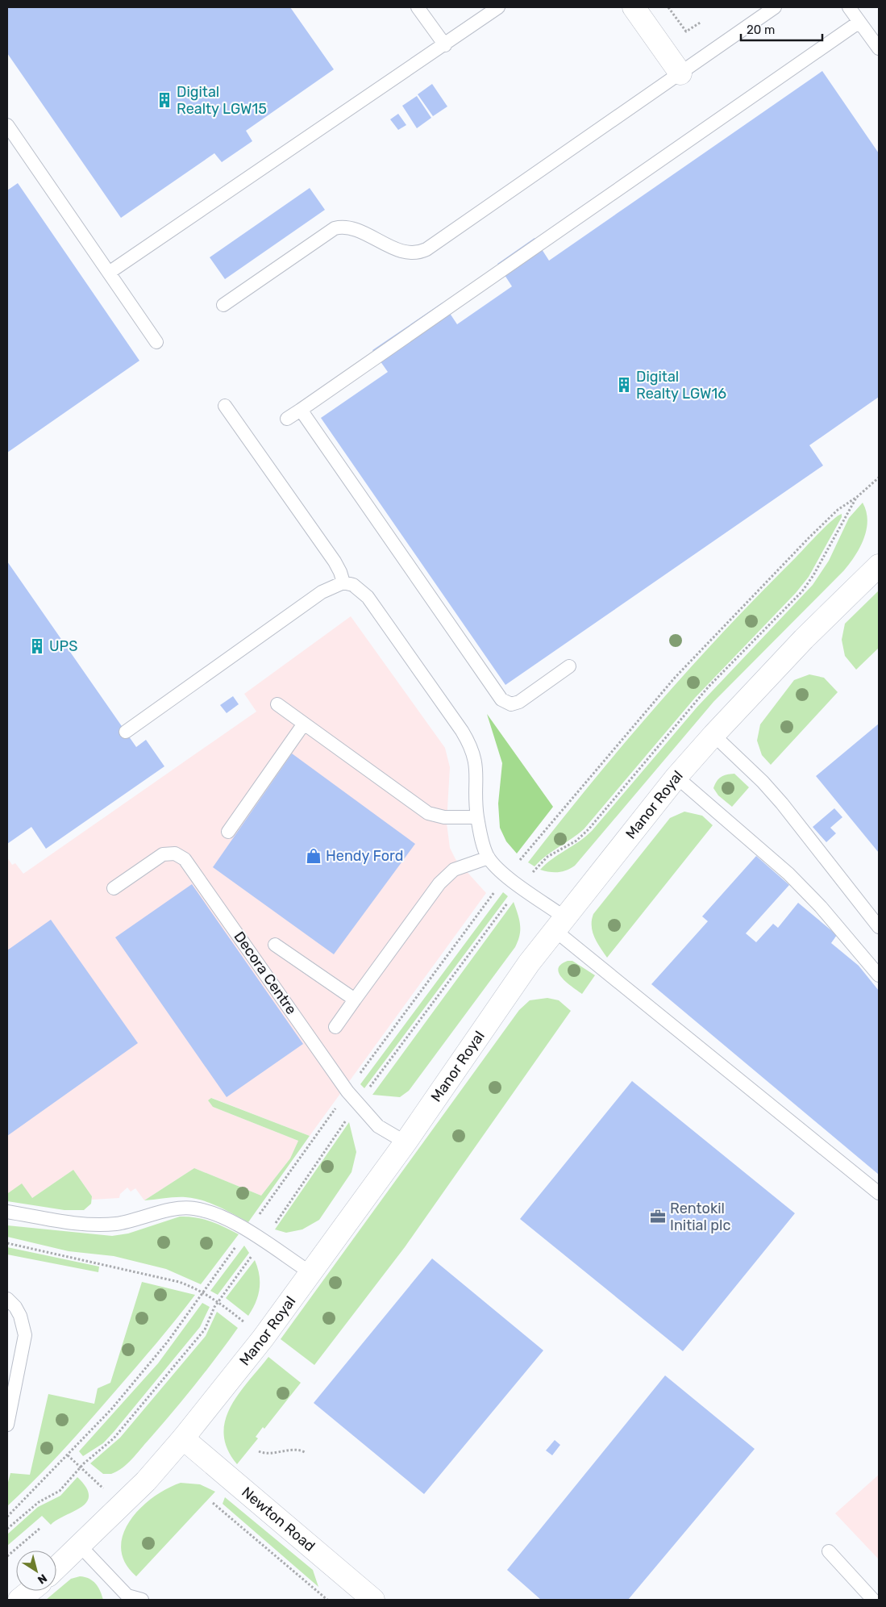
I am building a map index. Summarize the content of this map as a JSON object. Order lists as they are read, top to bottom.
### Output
{
  "streets": {
    "street": ["Manor Royal", "Newton Road"],
    "lane": ["Decora Centre"]
  },
  "crossings": [
    ["Manor Royal", "Decora Centre"],
    ["Manor Royal", "Newton Road"]
  ],
  "places": {
    "building": ["Digital Realty LGW15", "Digital Realty LGW16", "UPS"],
    "shop": ["Hendy Ford"],
    "office": ["Rentokil Initial plc"]
  },
  "scale_bar": "20 m",
  "north": "bottom right"
}
